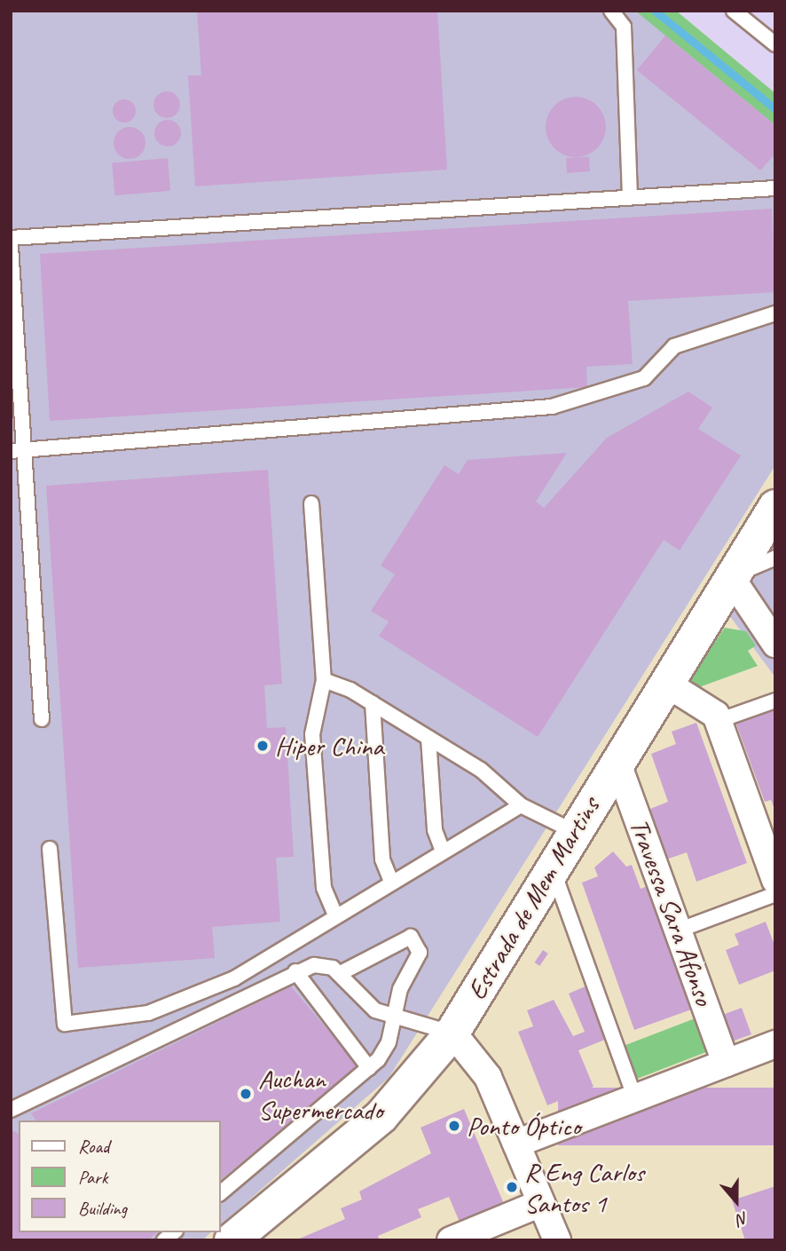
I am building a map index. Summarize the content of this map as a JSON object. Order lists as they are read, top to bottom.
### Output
{
  "streets": {
    "street": ["Estrada de Mem Martins", "Travessa Sara Afonso"]
  },
  "crossings": [
    ["Estrada de Mem Martins", "Travessa Sara Afonso"]
  ],
  "places": [
    "Hiper China",
    "Auchan Supermercado",
    "Ponto Óptico",
    "R Eng Carlos Santos 1"
  ],
  "legend": ["Road", "Park", "Building"],
  "north": "bottom"
}
